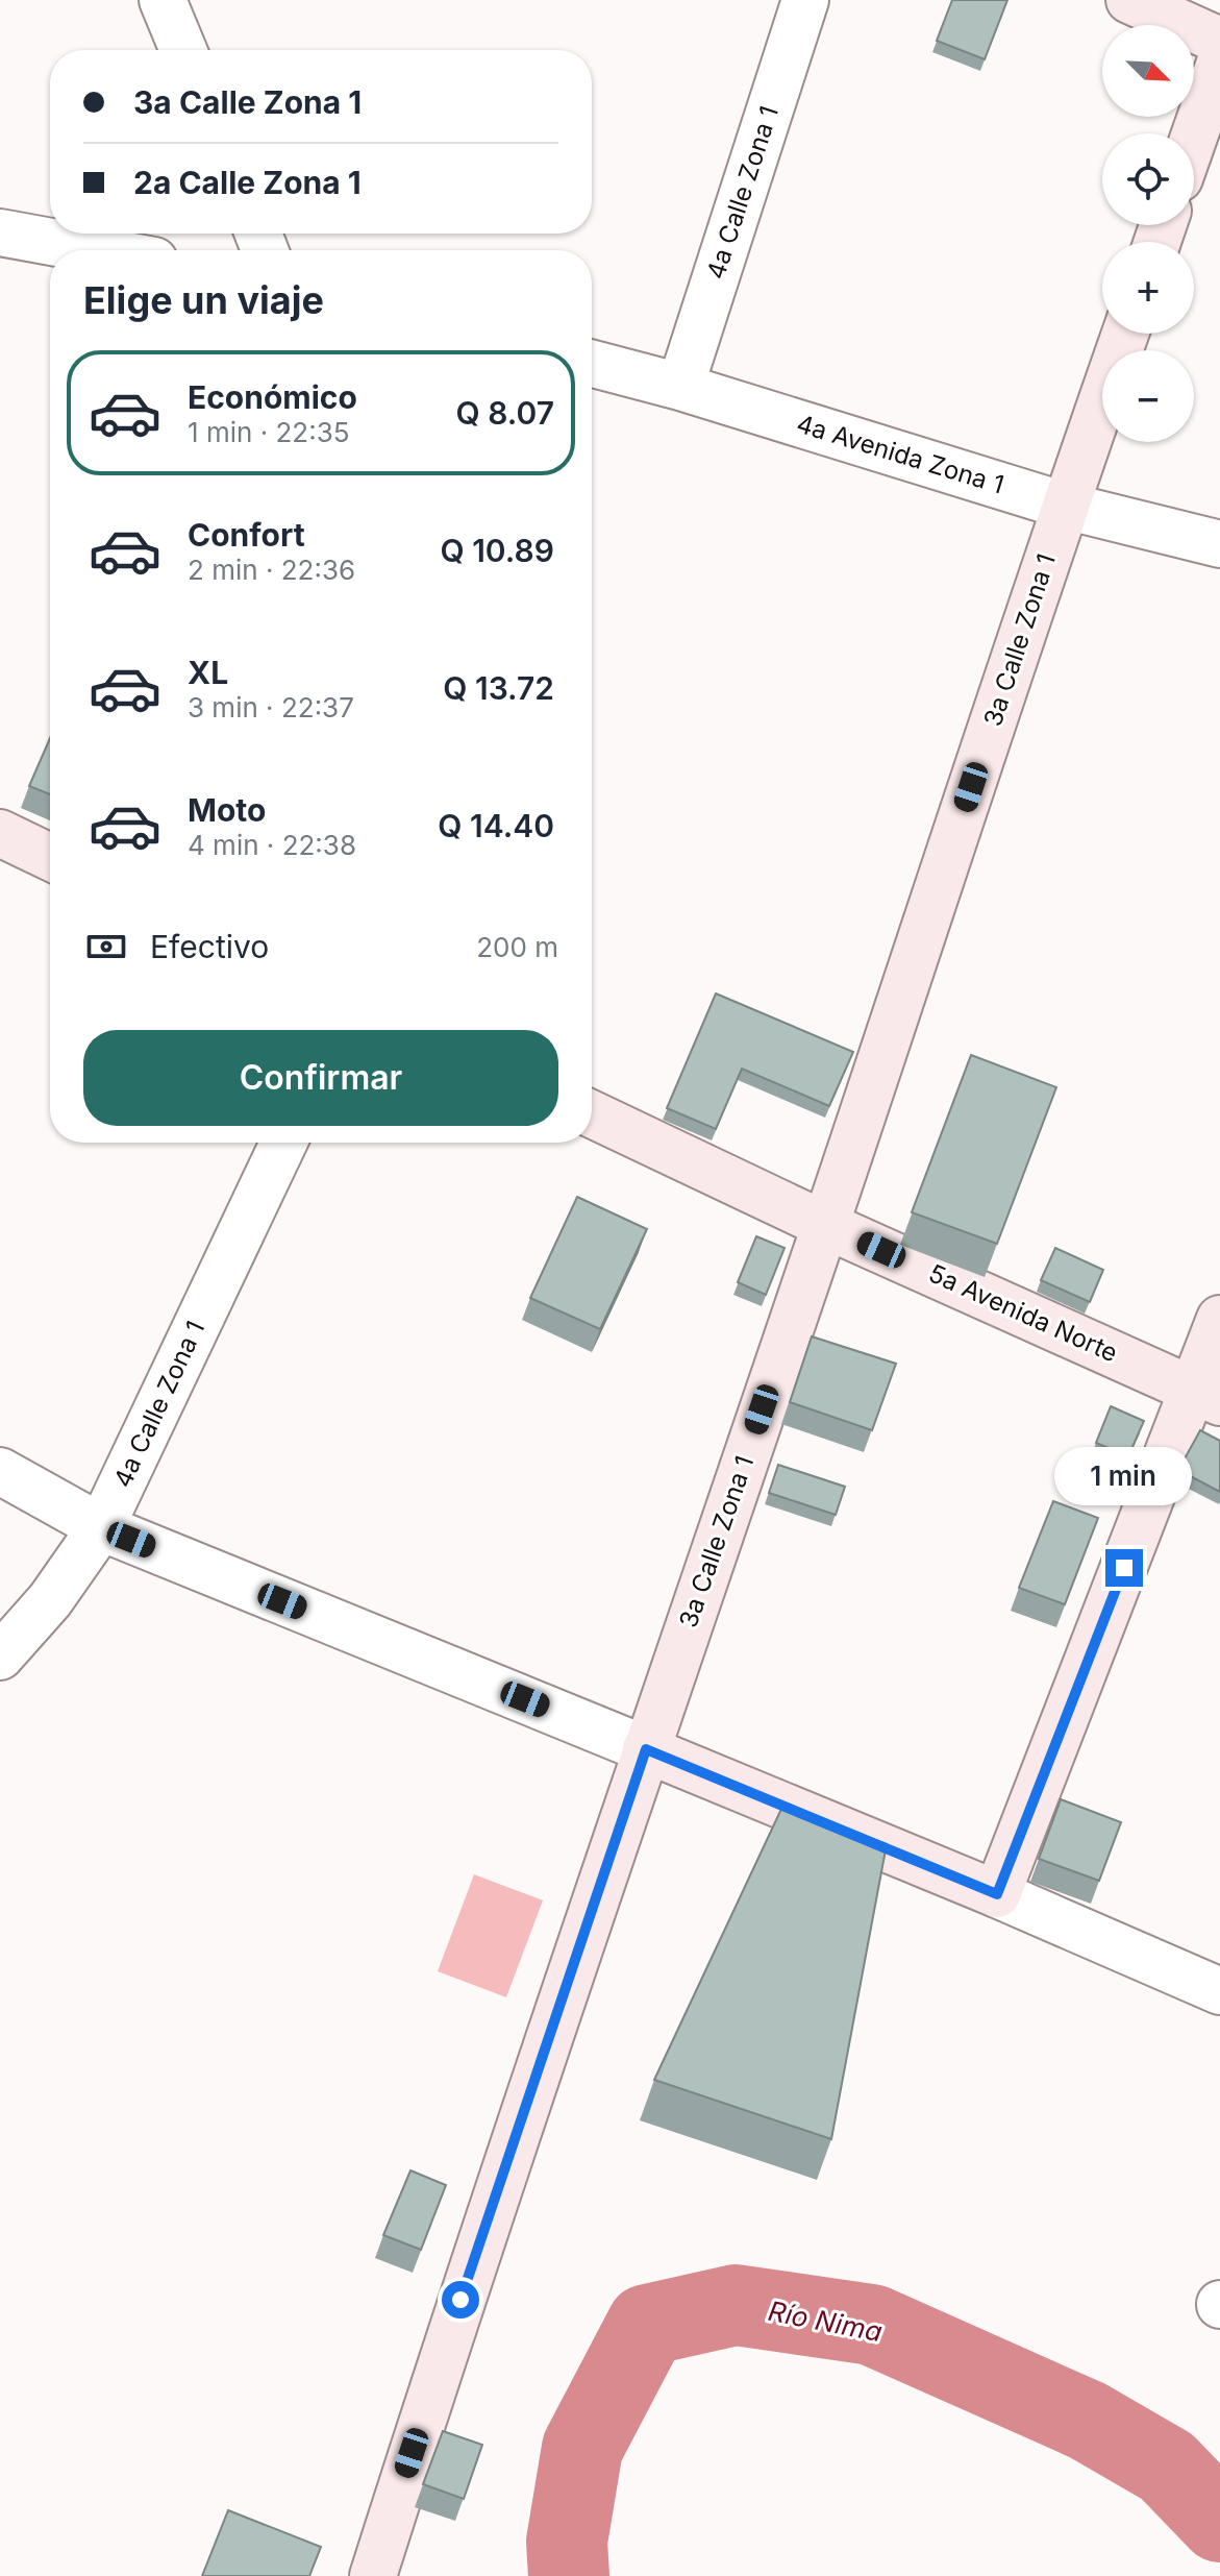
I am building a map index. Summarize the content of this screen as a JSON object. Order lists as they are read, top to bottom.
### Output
{
  "streets": {
    "main road": ["3a Calle Zona 1", "5a Avenida Norte"],
    "street": ["4a Calle Zona 1", "4a Avenida Zona 1"]
  },
  "crossings": [
    ["4a Calle Zona 1", "4a Avenida Zona 1"],
    ["4a Avenida Zona 1", "3a Calle Zona 1"],
    ["3a Calle Zona 1", "5a Avenida Norte"]
  ],
  "water": ["Río Nima"],
  "north": "bottom right",
  "page": {
    "map_buttons": ["+", "−"],
    "banner": ["3a Calle Zona 1", "2a Calle Zona 1"],
    "heading": "Elige un viaje",
    "list": [
      {
        "name": "Económico",
        "note": "1 min · 22:35",
        "value": "Q 8.07"
      },
      {
        "name": "Confort",
        "note": "2 min · 22:36",
        "value": "Q 10.89"
      },
      {
        "name": "XL",
        "note": "3 min · 22:37",
        "value": "Q 13.72"
      },
      {
        "name": "Moto",
        "note": "4 min · 22:38",
        "value": "Q 14.40"
      }
    ],
    "pay": ["Efectivo", "200 m"],
    "buttons": "Confirmar",
    "bubble": "1 min"
  }
}
